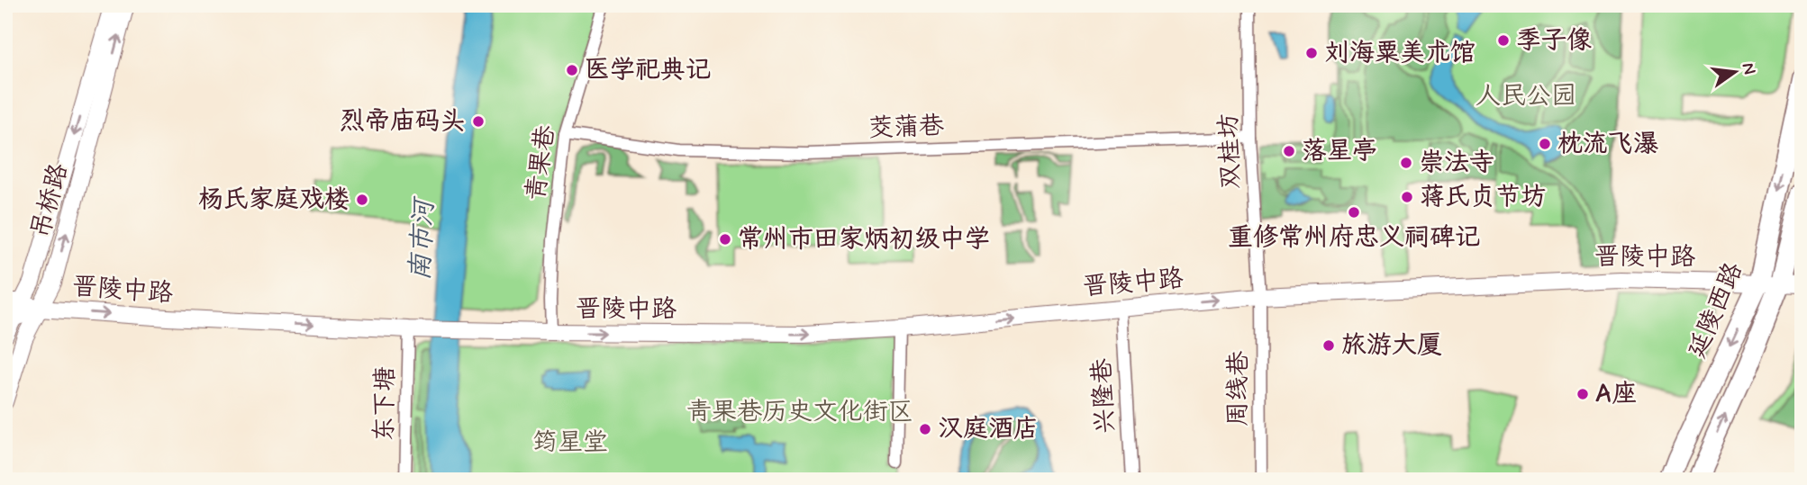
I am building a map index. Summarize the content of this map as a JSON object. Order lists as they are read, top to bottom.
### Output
{
  "streets": {
    "main road": ["吊桥路", "晋陵中路", "延陵西路"],
    "street": [
      "茭蒲巷",
      "双桂坊",
      "青果巷",
      "周线巷",
      "兴隆巷",
      "东下塘"
    ]
  },
  "crossings": [
    ["茭蒲巷", "双桂坊"],
    ["茭蒲巷", "青果巷"],
    ["双桂坊", "晋陵中路"],
    ["双桂坊", "周线巷"],
    ["青果巷", "晋陵中路"],
    ["吊桥路", "晋陵中路"],
    ["晋陵中路", "延陵西路"],
    ["晋陵中路", "周线巷"],
    ["晋陵中路", "兴隆巷"],
    ["晋陵中路", "东下塘"]
  ],
  "one_way": ["晋陵中路"],
  "water": ["南市河"],
  "parks": ["人民公园", "青果巷历史文化街区", "筠星堂"],
  "places": [
    "季子像",
    "刘海粟美术馆",
    "医学祀典记",
    "烈帝庙码头",
    "枕流飞瀑",
    "落星亭",
    "崇法寺",
    "蒋氏贞节坊",
    "杨氏家庭戏楼",
    "重修常州府忠义祠碑记",
    "常州市田家炳初级中学",
    "旅游大厦",
    "A座",
    "汉庭酒店"
  ],
  "north": "right"
}
